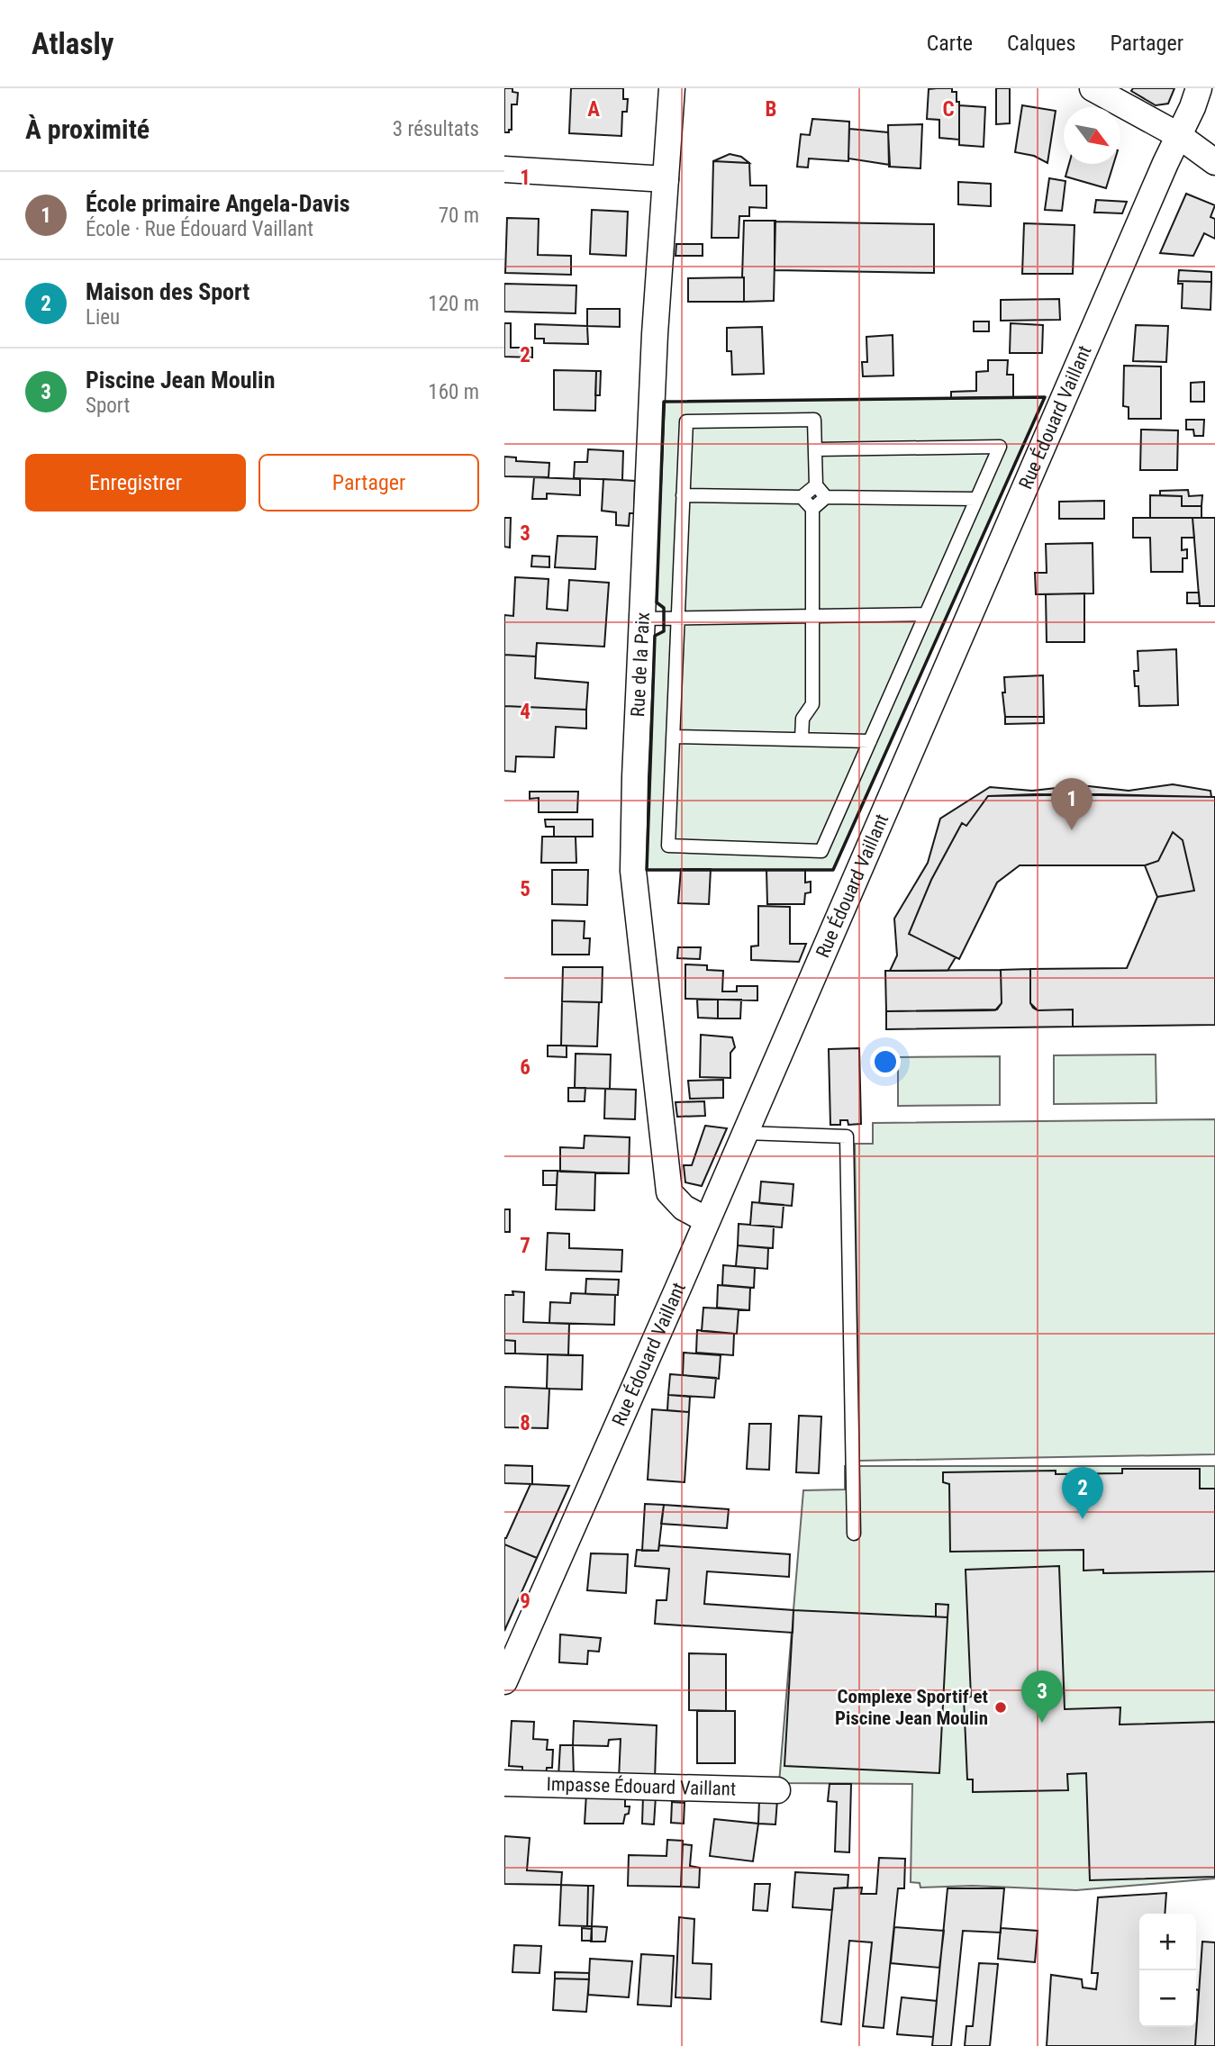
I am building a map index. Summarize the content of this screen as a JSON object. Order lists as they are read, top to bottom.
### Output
{
  "streets": {
    "street": ["Rue Édouard Vaillant", "Rue de la Paix", "Impasse Édouard Vaillant"]
  },
  "crossings": [
    ["Rue Édouard Vaillant", "Rue de la Paix"]
  ],
  "places": ["Complexe Sportif et Piscine Jean Moulin"],
  "north": "bottom right",
  "page": {
    "header": "Atlasly",
    "nav": ["Carte", "Calques", "Partager"],
    "heading": ["À proximité", "3 résultats"],
    "list": [
      {
        "mark": "1",
        "name": "École primaire Angela-Davis",
        "note": "École · Rue Édouard Vaillant",
        "value": "70 m"
      },
      {
        "mark": "2",
        "name": "Maison des Sport",
        "note": "Lieu",
        "value": "120 m"
      },
      {
        "mark": "3",
        "name": "Piscine Jean Moulin",
        "note": "Sport",
        "value": "160 m"
      }
    ],
    "buttons": ["Enregistrer", "Partager"],
    "pins": ["1", "2", "3"],
    "map_buttons": ["+", "−"]
  },
  "grid": {
    "columns": ["A", "B", "C"],
    "rows": [
      "1",
      "2",
      "3",
      "4",
      "5",
      "6",
      "7",
      "8",
      "9"
    ]
  }
}
